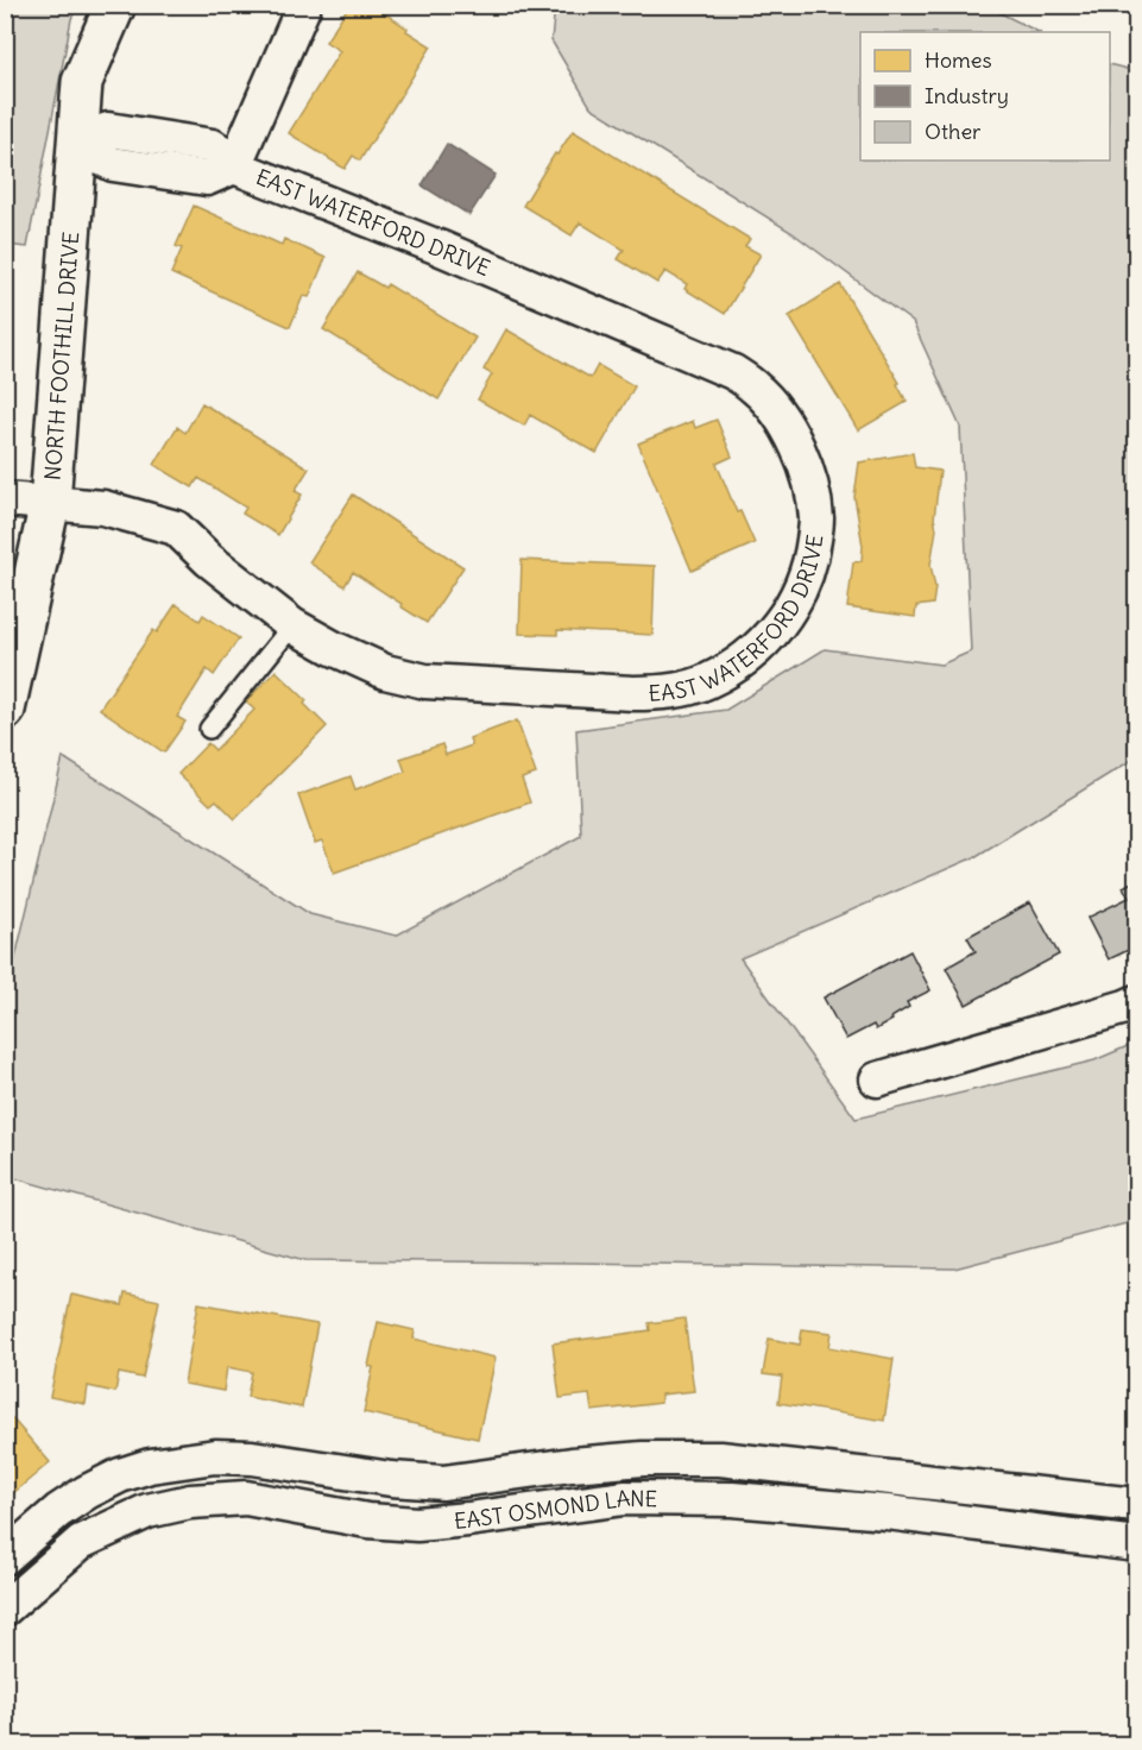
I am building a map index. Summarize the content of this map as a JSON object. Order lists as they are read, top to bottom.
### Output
{
  "streets": {
    "street": ["EAST WATERFORD DRIVE", "NORTH FOOTHILL DRIVE", "EAST OSMOND LANE"]
  },
  "crossings": [
    ["EAST WATERFORD DRIVE", "NORTH FOOTHILL DRIVE"]
  ],
  "legend": ["Homes", "Industry", "Other"]
}
